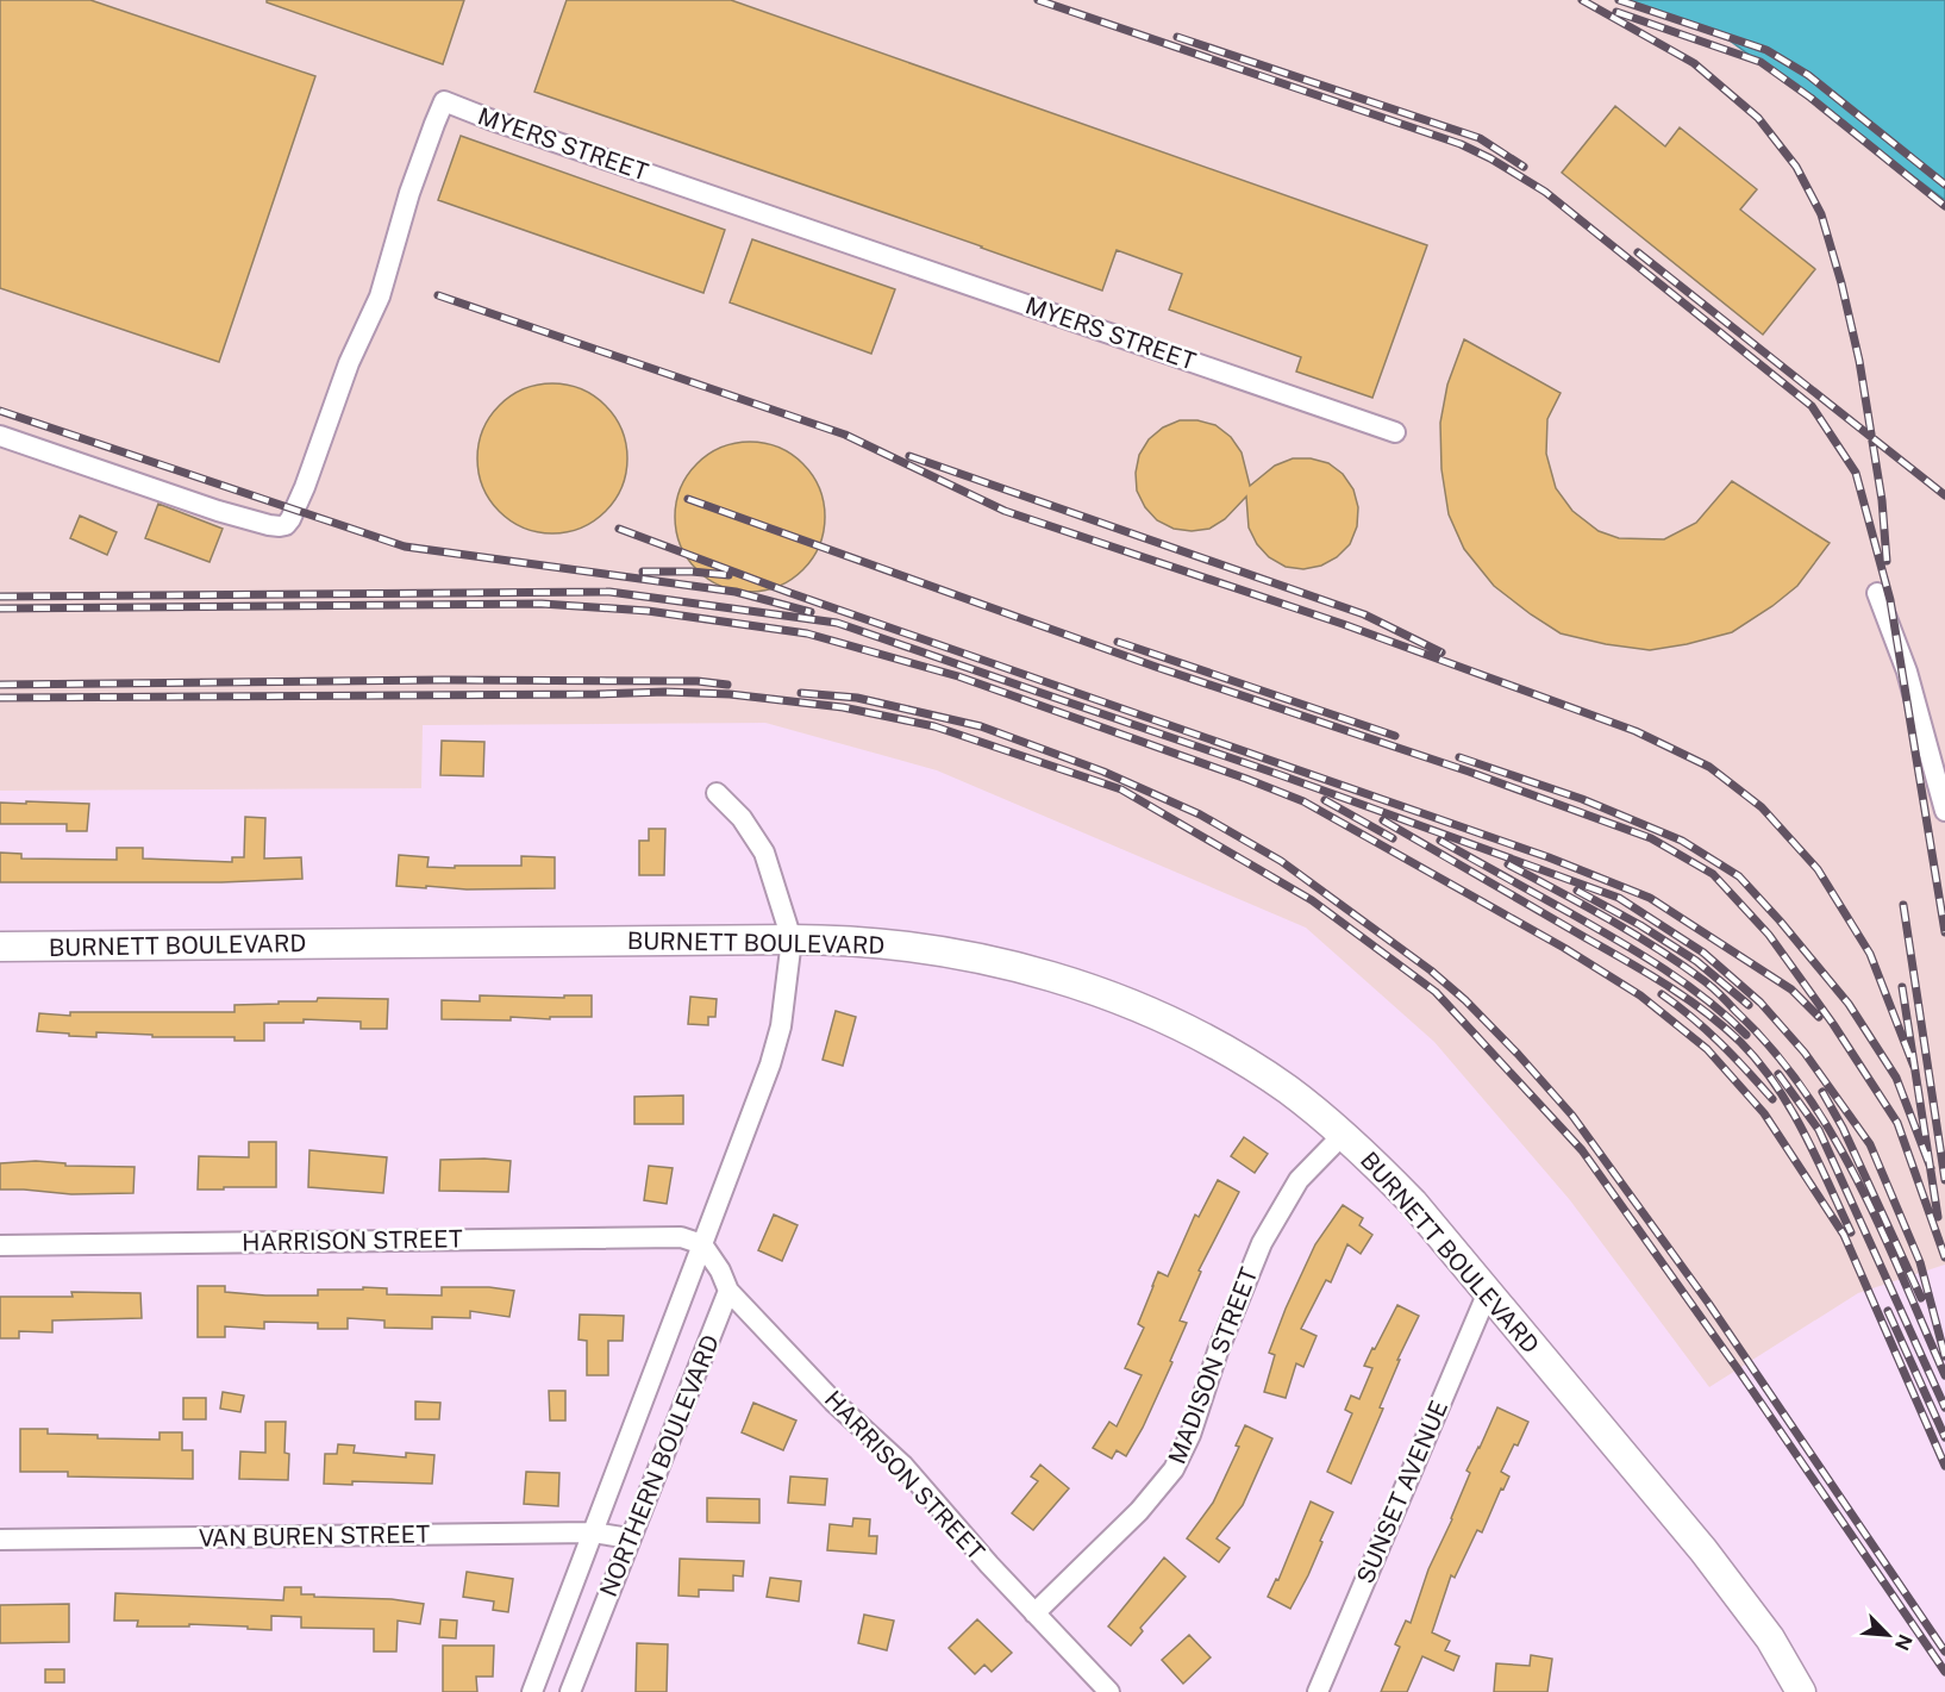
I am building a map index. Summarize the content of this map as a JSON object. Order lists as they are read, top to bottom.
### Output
{
  "streets": {
    "main road": ["BURNETT BOULEVARD"],
    "street": [
      "MYERS STREET",
      "HARRISON STREET",
      "MADISON STREET",
      "NORTHERN BOULEVARD",
      "SUNSET AVENUE",
      "VAN BUREN STREET"
    ]
  },
  "crossings": [
    ["BURNETT BOULEVARD", "MADISON STREET"],
    ["BURNETT BOULEVARD", "NORTHERN BOULEVARD"],
    ["BURNETT BOULEVARD", "SUNSET AVENUE"],
    ["HARRISON STREET", "MADISON STREET"],
    ["HARRISON STREET", "NORTHERN BOULEVARD"],
    ["NORTHERN BOULEVARD", "VAN BUREN STREET"]
  ],
  "north": "bottom right"
}
